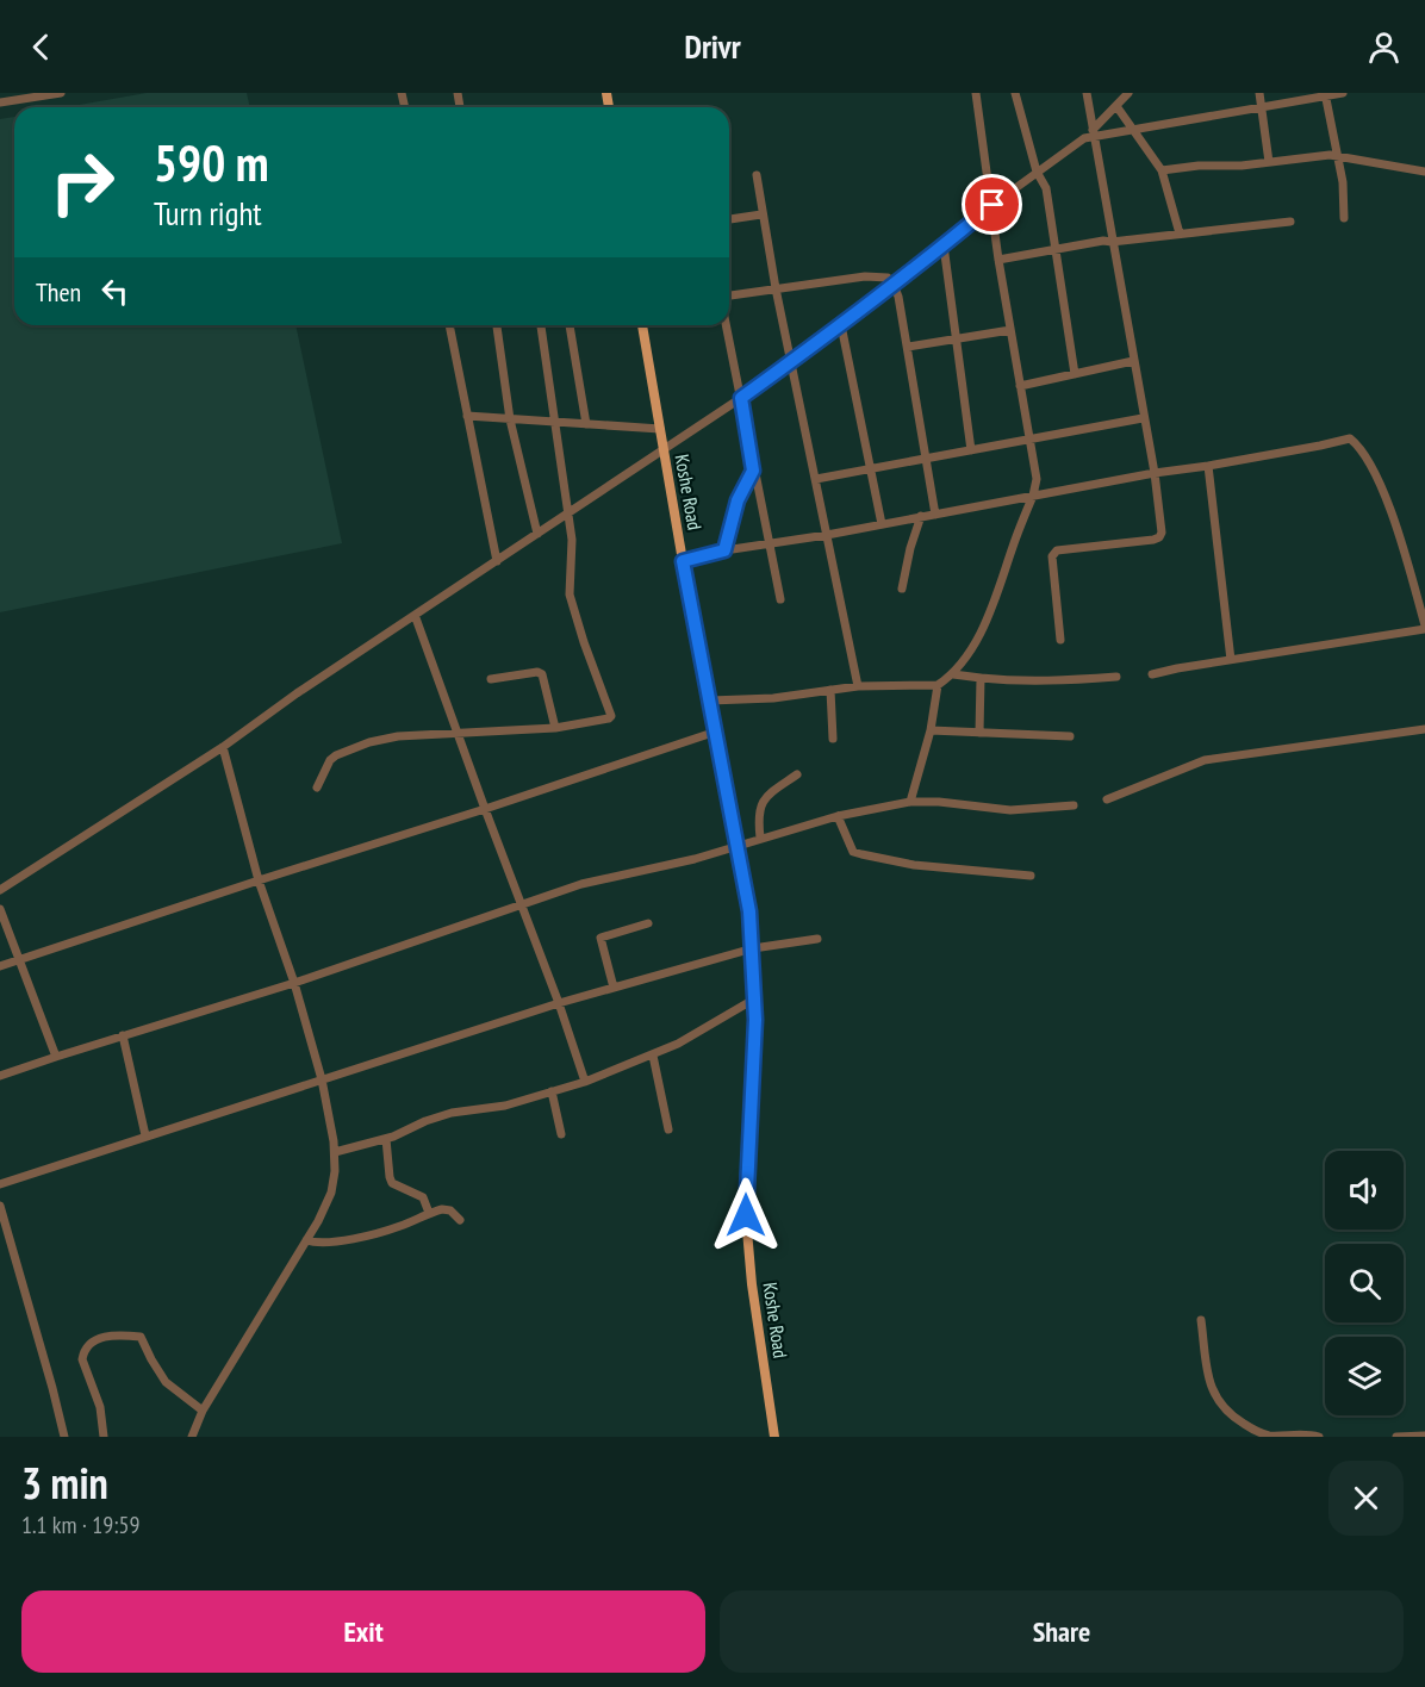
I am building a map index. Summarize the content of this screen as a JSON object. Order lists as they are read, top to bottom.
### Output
{
  "streets": {
    "main road": ["Koshe Road"]
  },
  "page": {
    "header": "Drivr",
    "turn": ["590 m", "Turn right"],
    "then": "Then",
    "heading": ["3 min", "1.1 km · 19:59"],
    "buttons": ["Exit", "Share"]
  }
}
